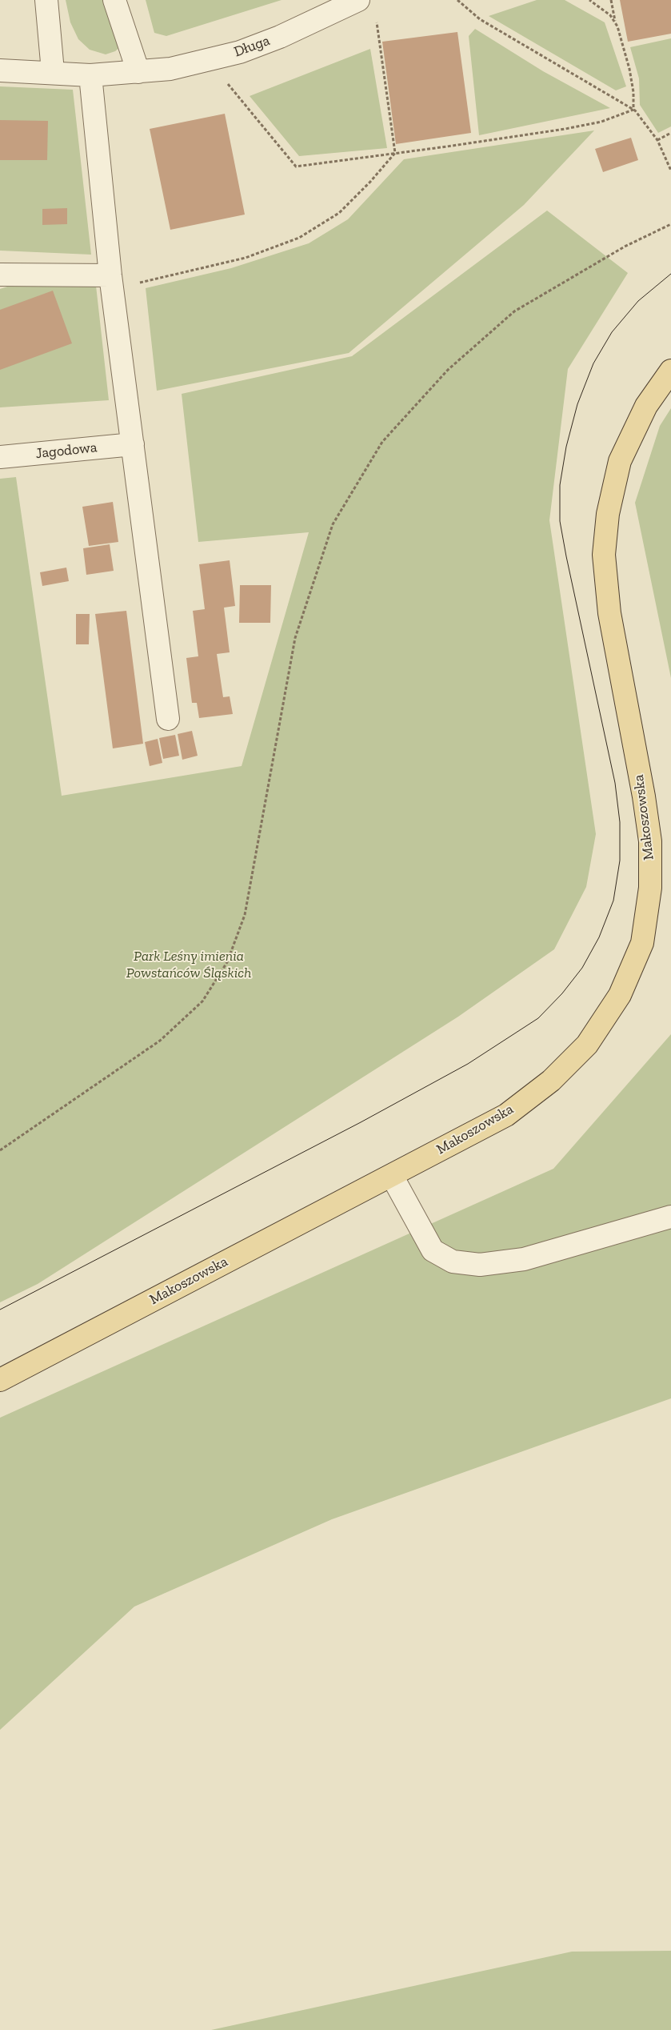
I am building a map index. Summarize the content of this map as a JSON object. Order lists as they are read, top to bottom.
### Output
{
  "streets": {
    "main road": ["Makoszowska"],
    "street": ["Długa", "Jagodowa"]
  },
  "parks": ["Park Leśny imienia Powstańców Śląskich"]
}
